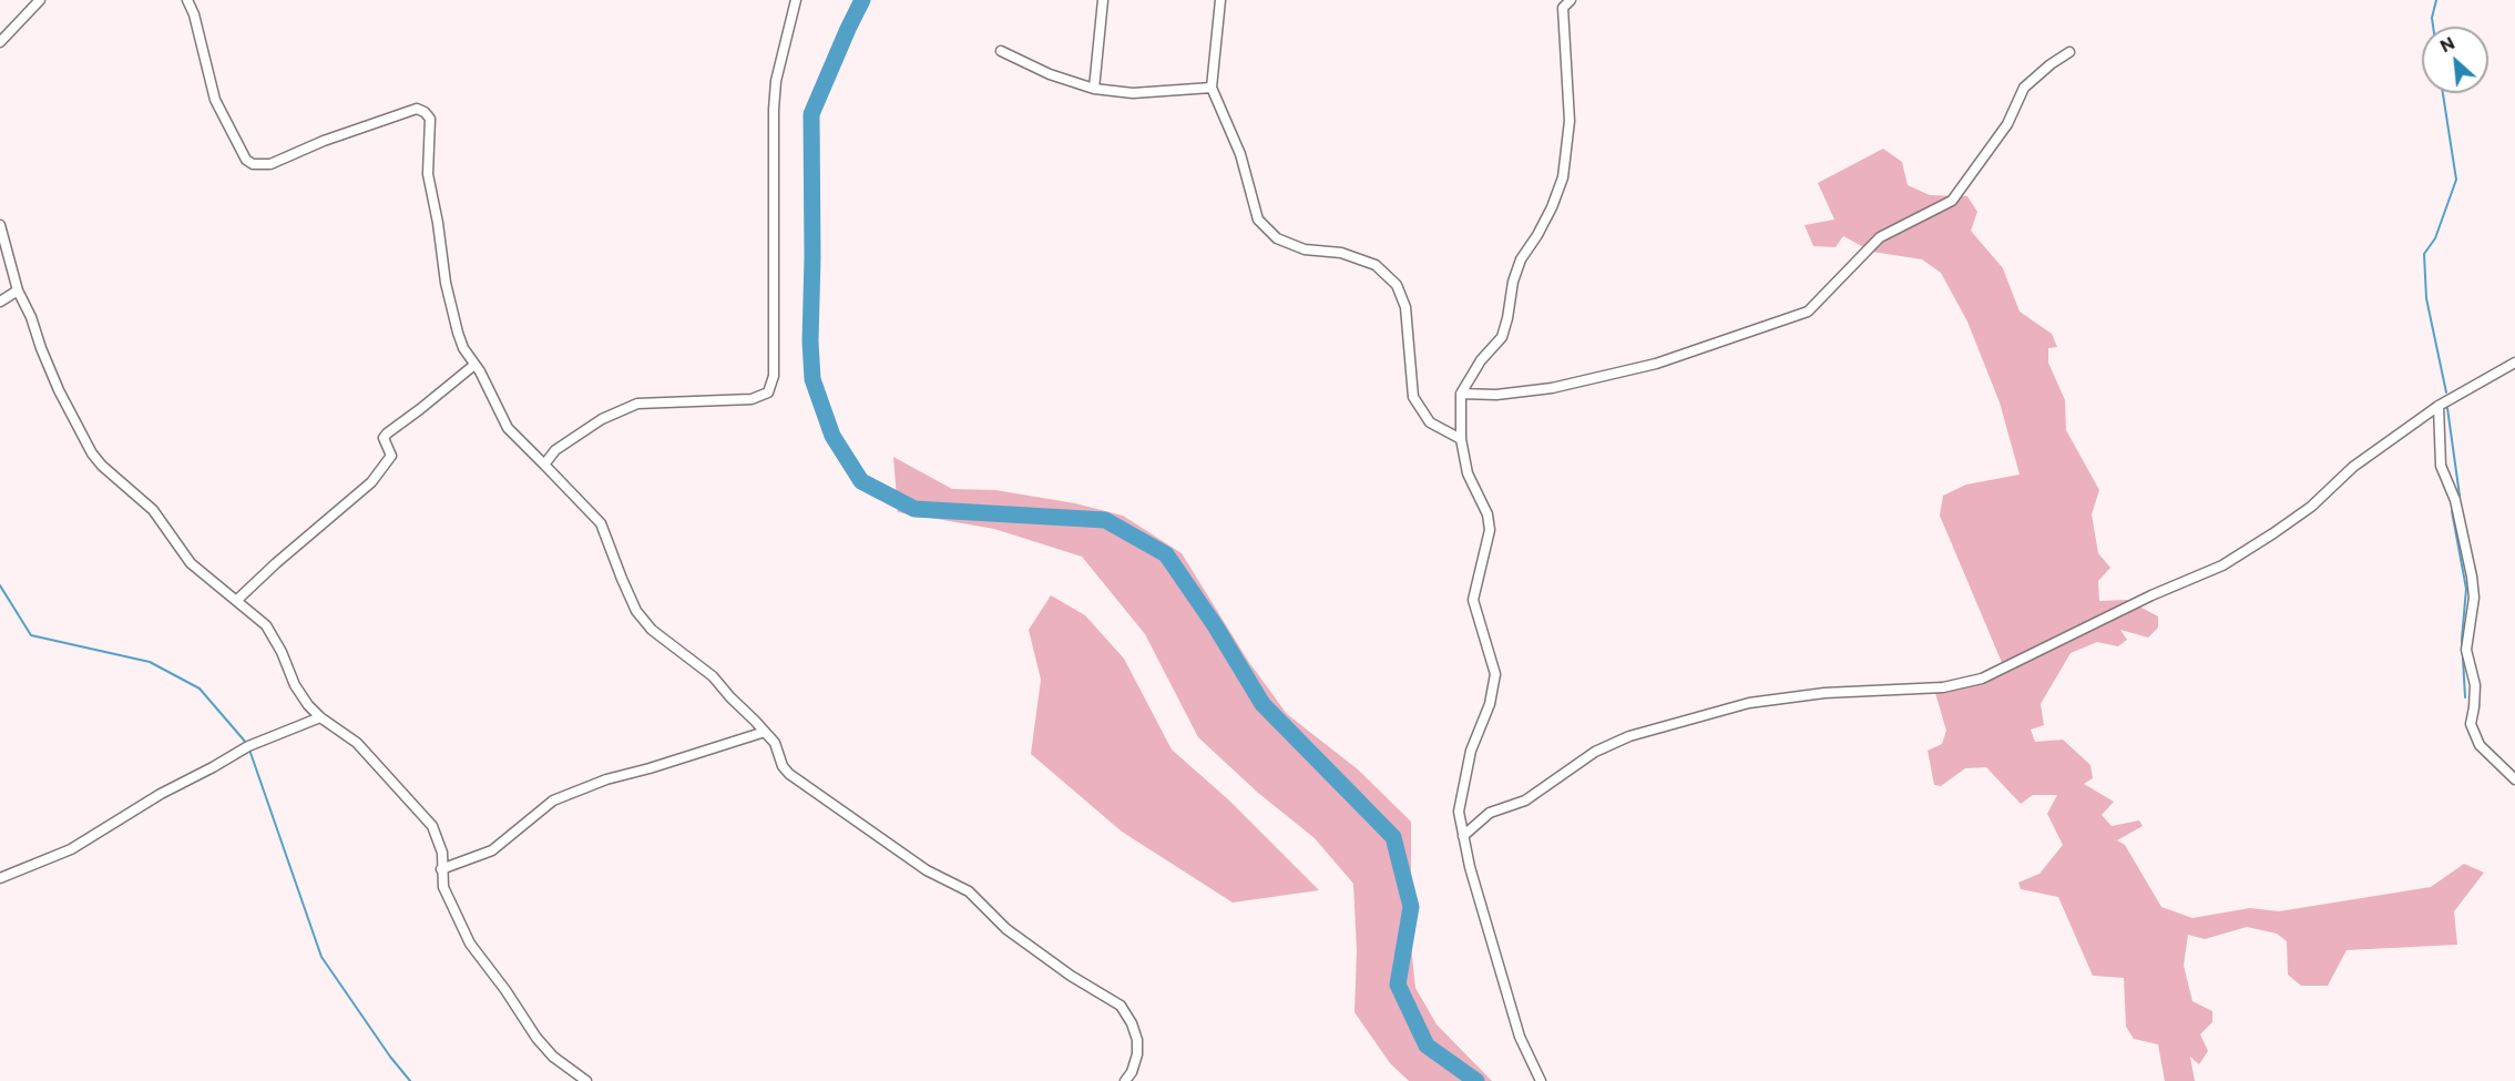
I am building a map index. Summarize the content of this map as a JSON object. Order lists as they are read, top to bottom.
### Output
{
  "north": "top left"
}
